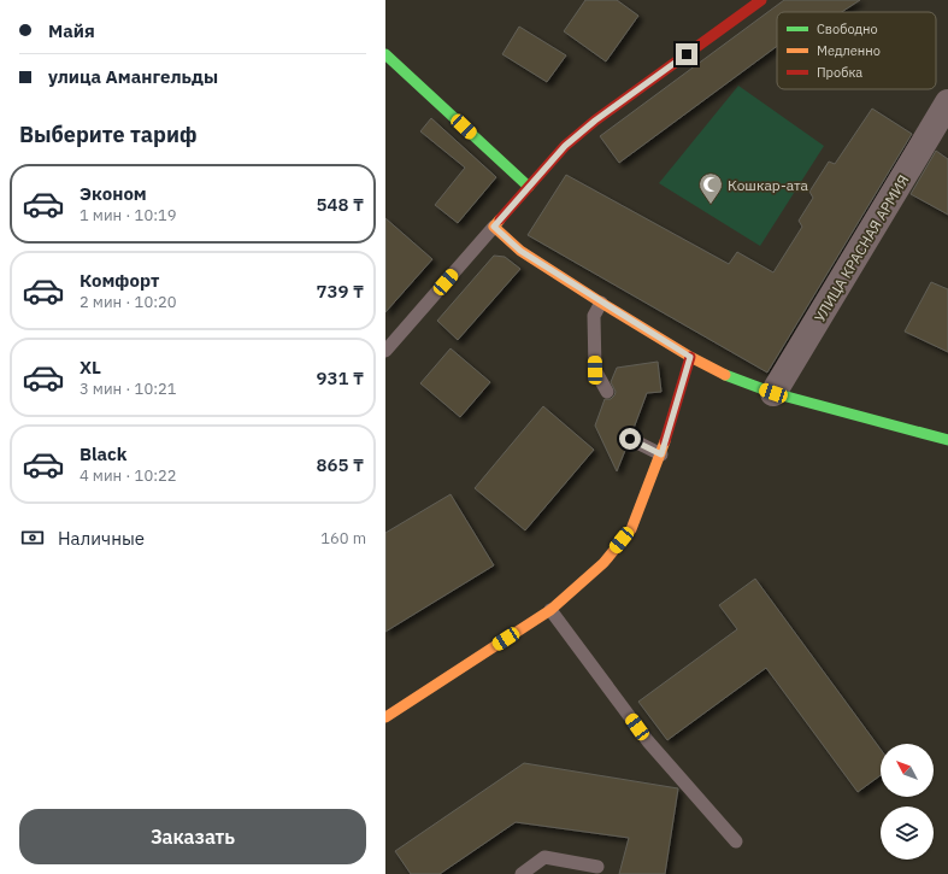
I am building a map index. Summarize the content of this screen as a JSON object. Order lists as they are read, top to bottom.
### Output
{
  "streets": {
    "street": ["УЛИЦА КРАСНАЯ АРМИЯ"]
  },
  "places": {
    "mosque": ["Кошкар-ата"]
  },
  "legend": ["Свободно", "Медленно", "Пробка"],
  "north": "top left",
  "page": {
    "banner": ["Майя", "улица Амангельды"],
    "heading": "Выберите тариф",
    "list": [
      {
        "name": "Эконом",
        "note": "1 мин · 10:19",
        "value": "548 ₸"
      },
      {
        "name": "Комфорт",
        "note": "2 мин · 10:20",
        "value": "739 ₸"
      },
      {
        "name": "XL",
        "note": "3 мин · 10:21",
        "value": "931 ₸"
      },
      {
        "name": "Black",
        "note": "4 мин · 10:22",
        "value": "865 ₸"
      }
    ],
    "pay": ["Наличные", "160 m"],
    "buttons": "Заказать"
  }
}
